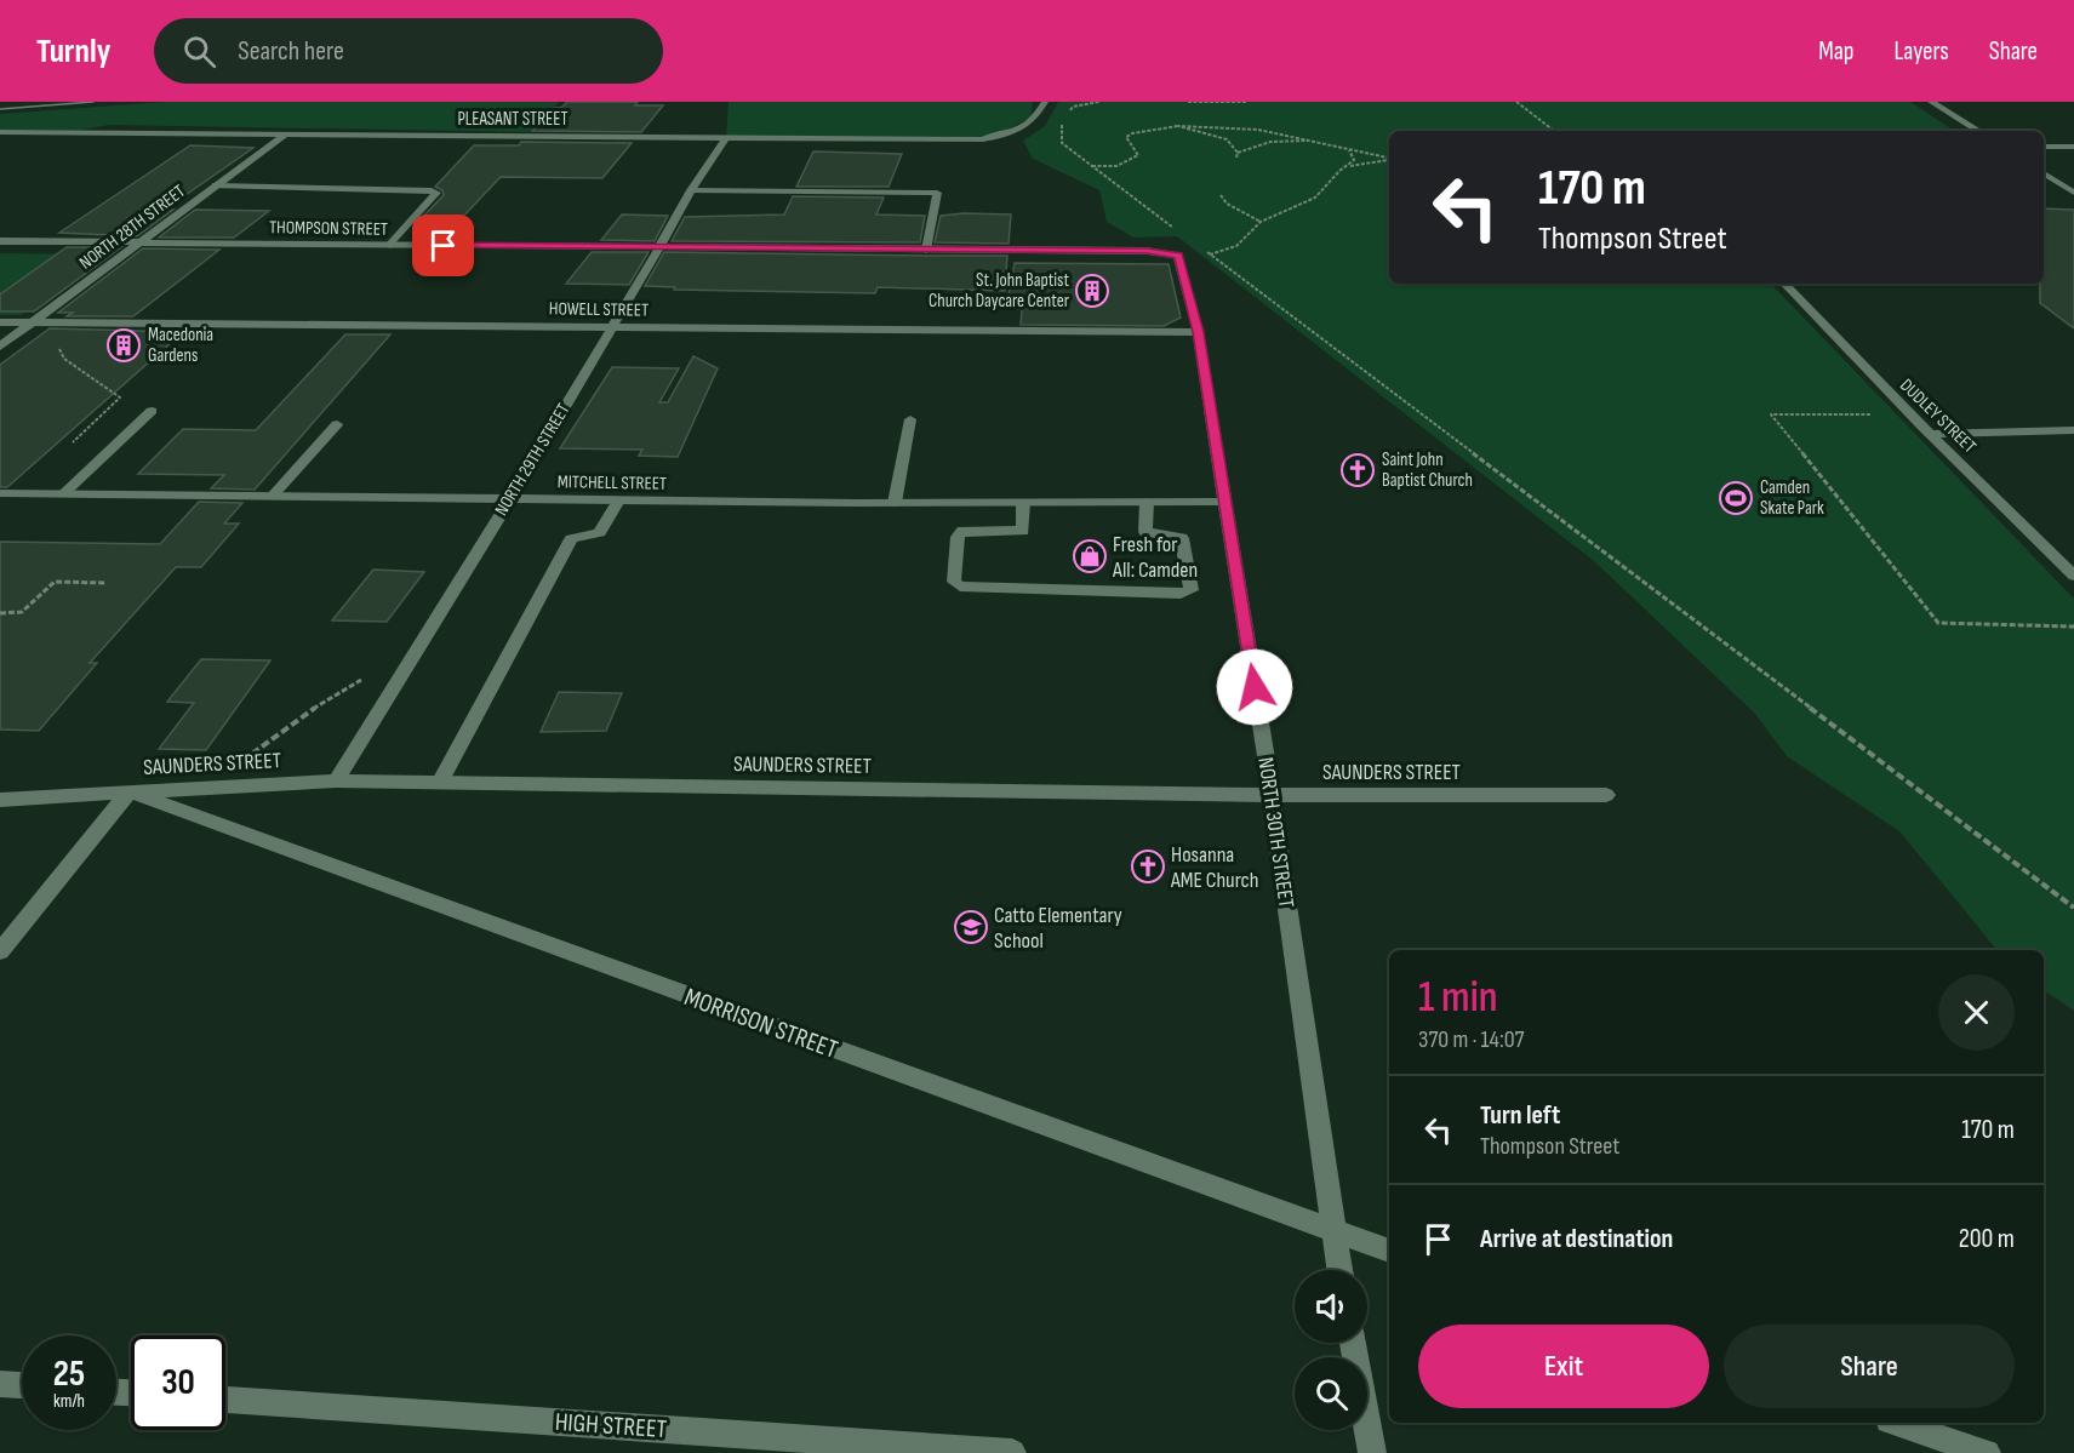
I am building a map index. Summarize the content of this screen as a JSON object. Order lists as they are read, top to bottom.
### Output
{
  "streets": {
    "street": [
      "PLEASANT STREET",
      "NORTH 28TH STREET",
      "THOMPSON STREET",
      "HOWELL STREET",
      "DUDLEY STREET",
      "NORTH 29TH STREET",
      "MITCHELL STREET",
      "SAUNDERS STREET",
      "NORTH 30TH STREET",
      "MORRISON STREET",
      "HIGH STREET"
    ]
  },
  "crossings": [
    ["PLEASANT STREET", "NORTH 28TH STREET"],
    ["PLEASANT STREET", "NORTH 29TH STREET"],
    ["NORTH 28TH STREET", "THOMPSON STREET"],
    ["NORTH 28TH STREET", "HOWELL STREET"],
    ["THOMPSON STREET", "NORTH 29TH STREET"],
    ["THOMPSON STREET", "NORTH 30TH STREET"],
    ["HOWELL STREET", "NORTH 29TH STREET"],
    ["HOWELL STREET", "NORTH 30TH STREET"],
    ["NORTH 29TH STREET", "MITCHELL STREET"],
    ["NORTH 29TH STREET", "SAUNDERS STREET"],
    ["MITCHELL STREET", "NORTH 30TH STREET"],
    ["SAUNDERS STREET", "NORTH 30TH STREET"],
    ["SAUNDERS STREET", "MORRISON STREET"],
    ["NORTH 30TH STREET", "MORRISON STREET"]
  ],
  "places": {
    "building": ["St. John Baptist Church Daycare Center", "Macedonia Gardens"],
    "church": ["Saint John Baptist Church", "Hosanna AME Church"],
    "sports": ["Camden Skate Park"],
    "shop": ["Fresh for All: Camden"],
    "school or university": ["Catto Elementary School"]
  },
  "page": {
    "header": "Turnly",
    "search": "Search here",
    "nav": ["Map", "Layers", "Share"],
    "turn": ["170 m", "Thompson Street"],
    "heading": ["1 min", "370 m · 14:07"],
    "list": [
      {
        "name": "Turn left",
        "note": "Thompson Street",
        "value": "170 m"
      },
      {
        "name": "Arrive at destination",
        "value": "200 m"
      }
    ],
    "buttons": ["Exit", "Share"],
    "speed": "25 km/h",
    "limit": "30"
  }
}
